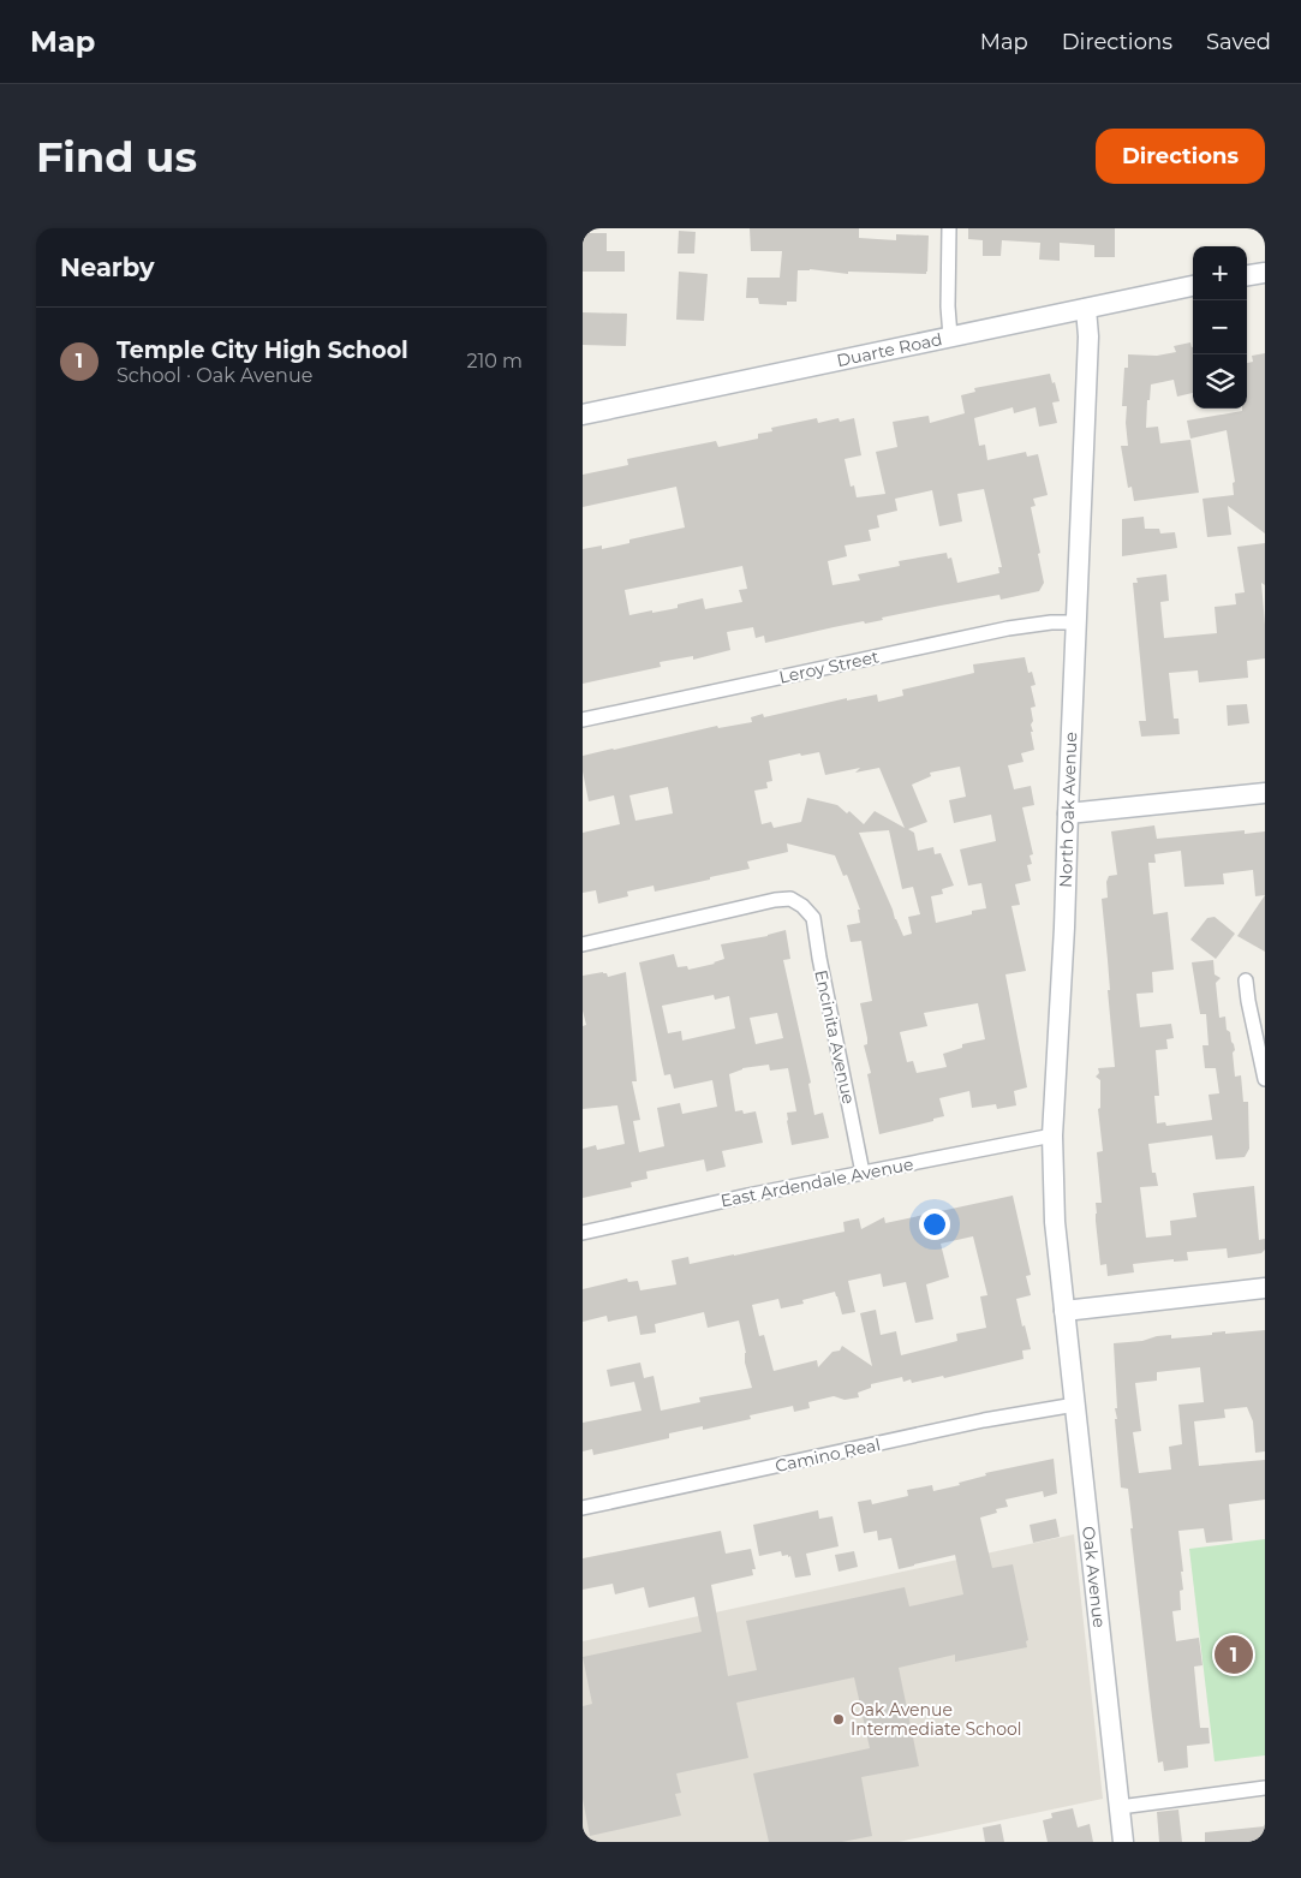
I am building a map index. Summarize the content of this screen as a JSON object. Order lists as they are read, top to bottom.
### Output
{
  "streets": {
    "street": [
      "Duarte Road",
      "Leroy Street",
      "North Oak Avenue",
      "Encinita Avenue",
      "East Ardendale Avenue",
      "Camino Real",
      "Oak Avenue"
    ]
  },
  "crossings": [
    ["Duarte Road", "North Oak Avenue"],
    ["Leroy Street", "North Oak Avenue"],
    ["North Oak Avenue", "East Ardendale Avenue"],
    ["North Oak Avenue", "Oak Avenue"],
    ["Encinita Avenue", "East Ardendale Avenue"],
    ["Camino Real", "Oak Avenue"]
  ],
  "places": ["Oak Avenue Intermediate School"],
  "page": {
    "header": "Map",
    "nav": ["Map", "Directions", "Saved"],
    "buttons": "Directions",
    "title": "Find us",
    "heading": "Nearby",
    "map_buttons": ["+", "−"],
    "list": [
      {
        "mark": "1",
        "name": "Temple City High School",
        "note": "School · Oak Avenue",
        "value": "210 m"
      }
    ],
    "pins": "1"
  }
}
